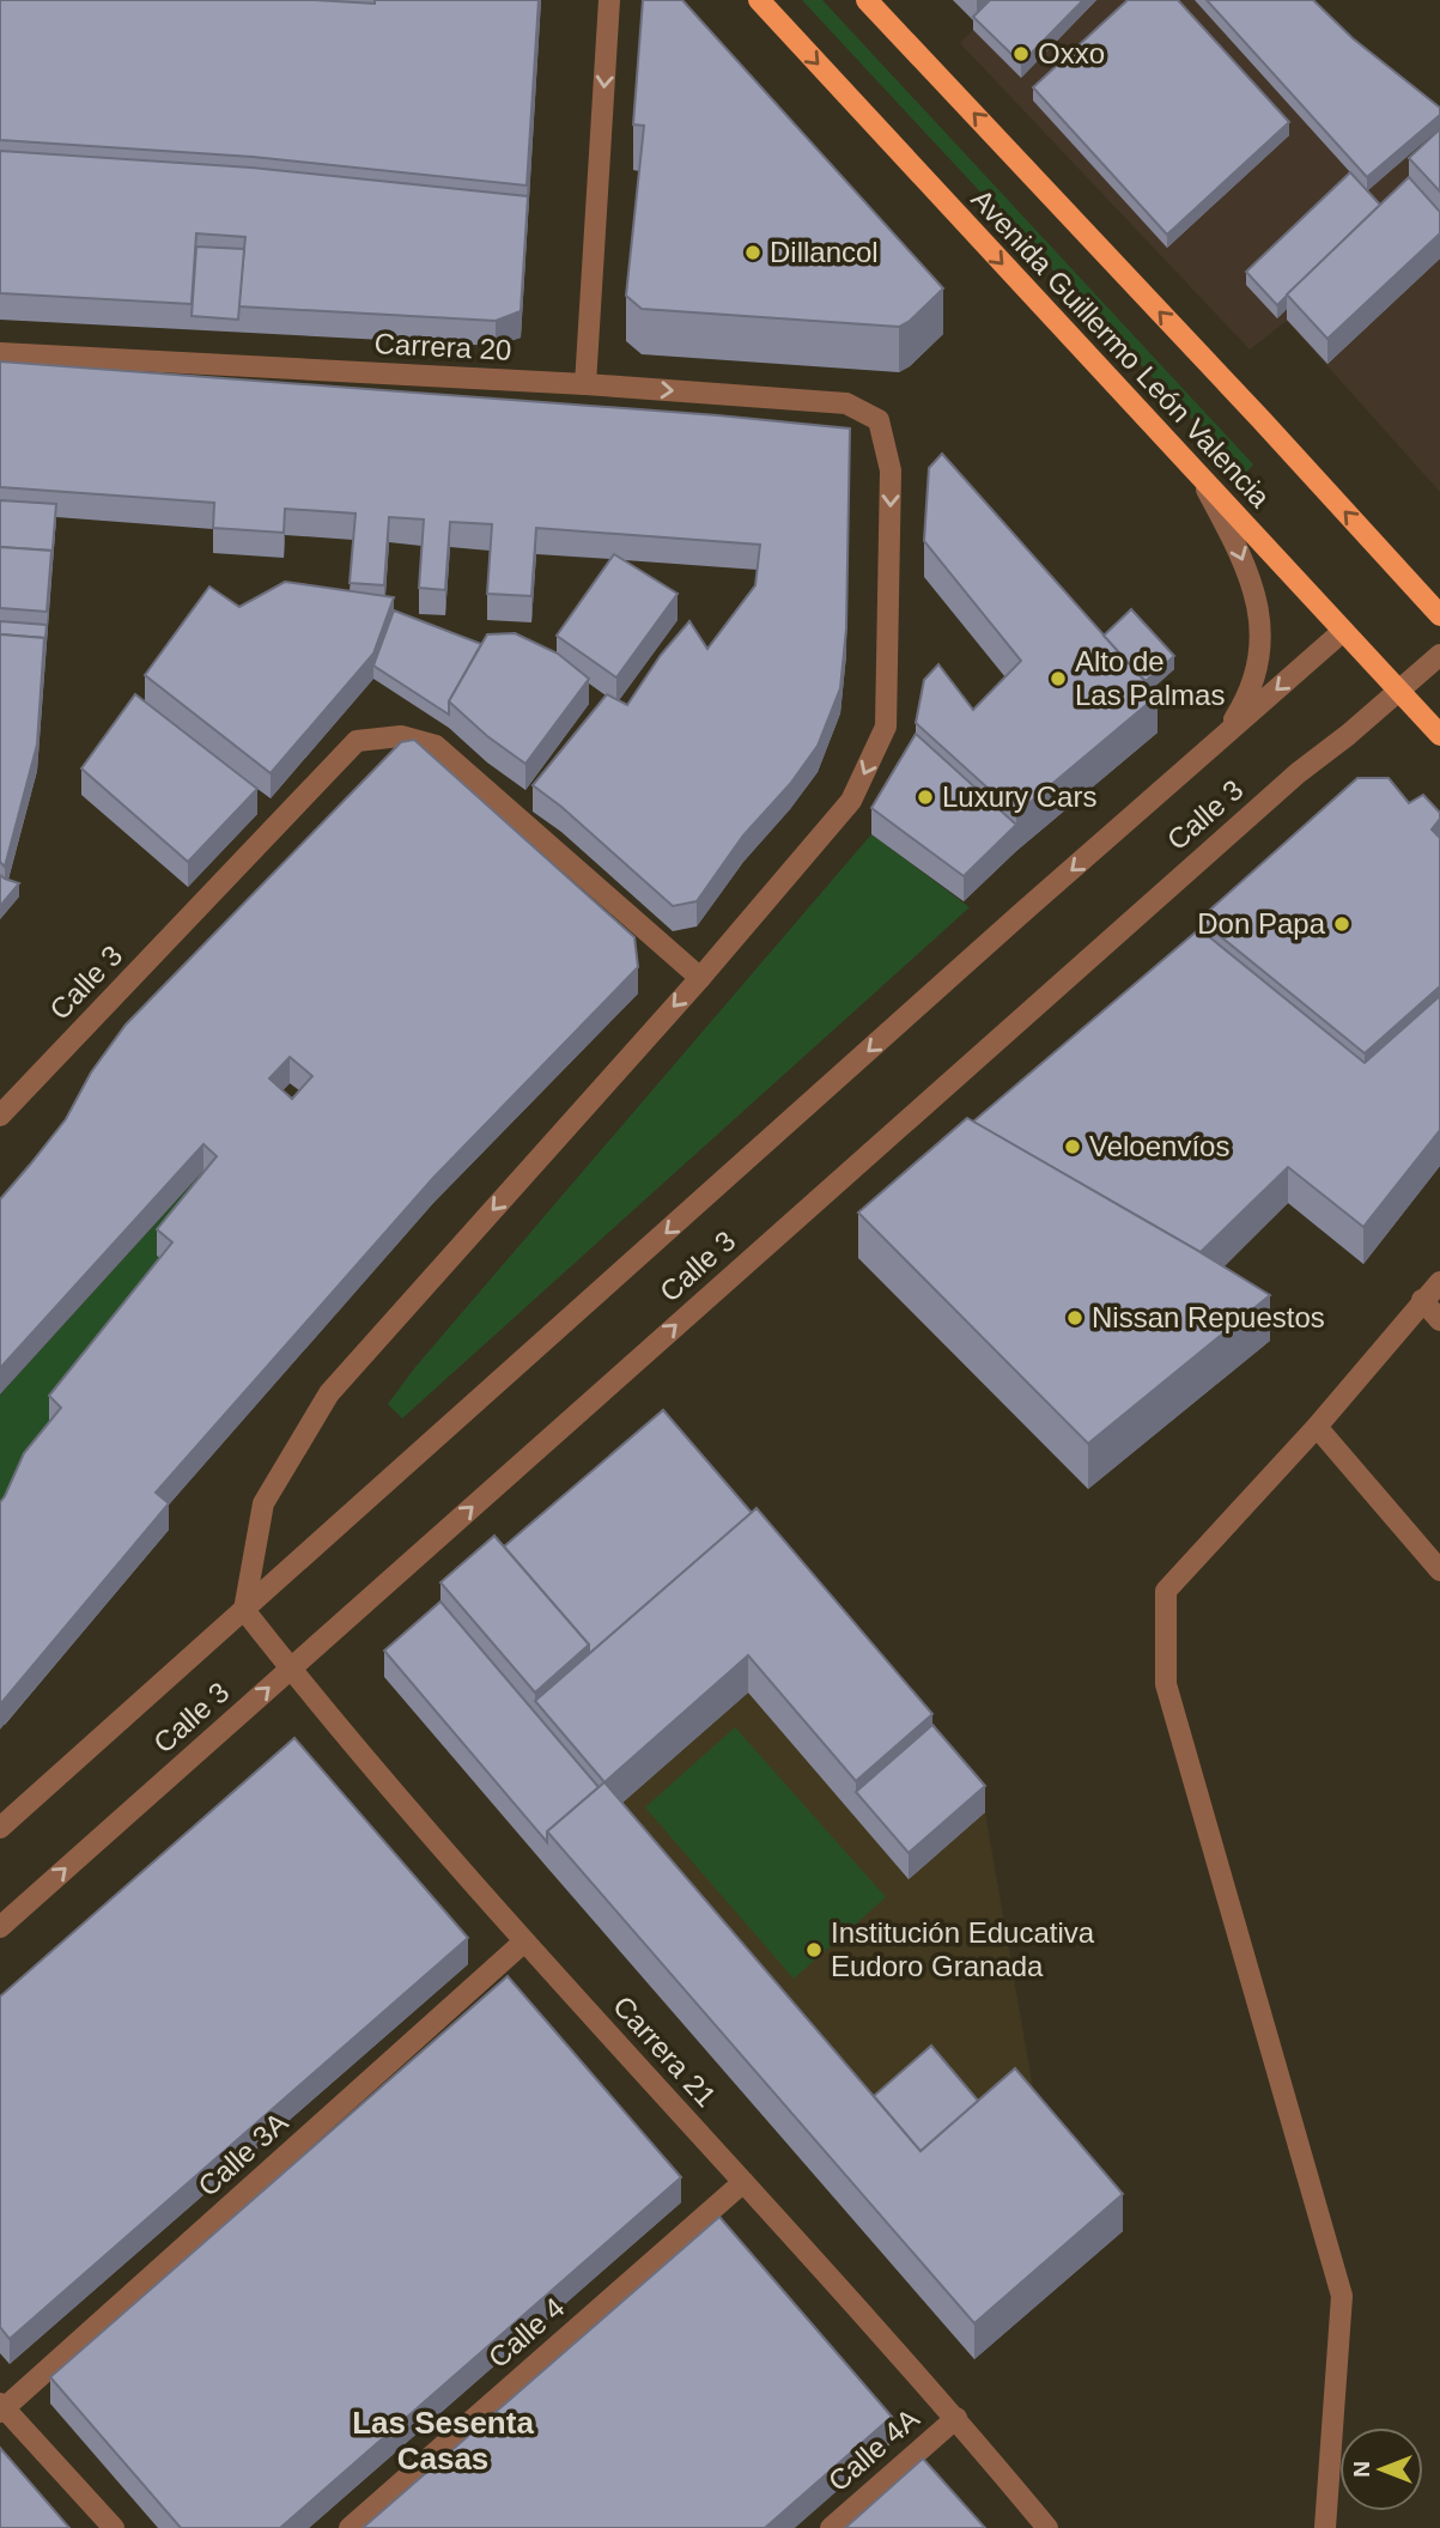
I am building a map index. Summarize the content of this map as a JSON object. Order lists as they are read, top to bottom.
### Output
{
  "streets": {
    "main road": ["Avenida Guillermo León Valencia"],
    "street": [
      "Carrera 20",
      "Calle 3",
      "Carrera 21",
      "Calle 3A",
      "Calle 4",
      "Calle 4A"
    ]
  },
  "crossings": [
    ["Carrera 20", "Calle 3"],
    ["Avenida Guillermo León Valencia", "Calle 3"],
    ["Calle 3", "Carrera 21"],
    ["Carrera 21", "Calle 3A"],
    ["Carrera 21", "Calle 4"],
    ["Carrera 21", "Calle 4A"]
  ],
  "districts": ["Las Sesenta Casas"],
  "places": [
    "Oxxo",
    "Dillancol",
    "Alto de Las Palmas",
    "Luxury Cars",
    "Don Papa",
    "Veloenvíos",
    "Nissan Repuestos",
    "Institución Educativa Eudoro Granada"
  ],
  "north": "left"
}
